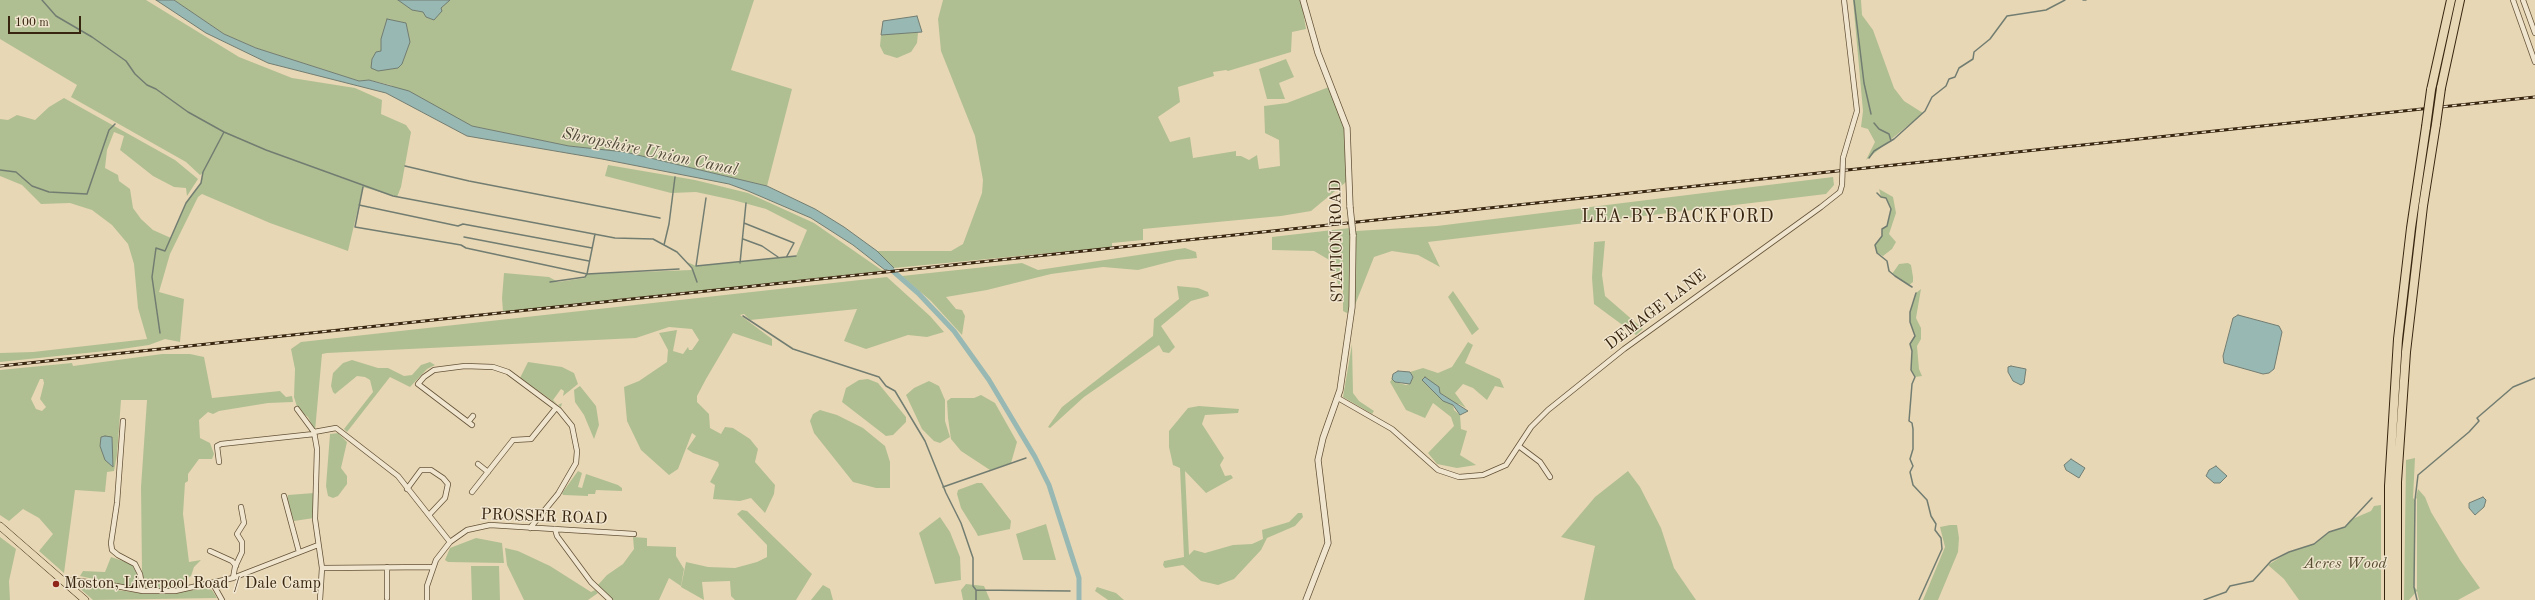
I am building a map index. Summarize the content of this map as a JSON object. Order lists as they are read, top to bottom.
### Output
{
  "streets": {
    "street": ["STATION ROAD", "DEMAGE LANE", "PROSSER ROAD"]
  },
  "crossings": [
    ["STATION ROAD", "DEMAGE LANE"]
  ],
  "districts": ["LEA-BY-BACKFORD"],
  "water": ["Shropshire Union Canal"],
  "parks": ["Acres Wood"],
  "places": ["Moston, Liverpool Road / Dale Camp"],
  "scale_bar": "100 m"
}
